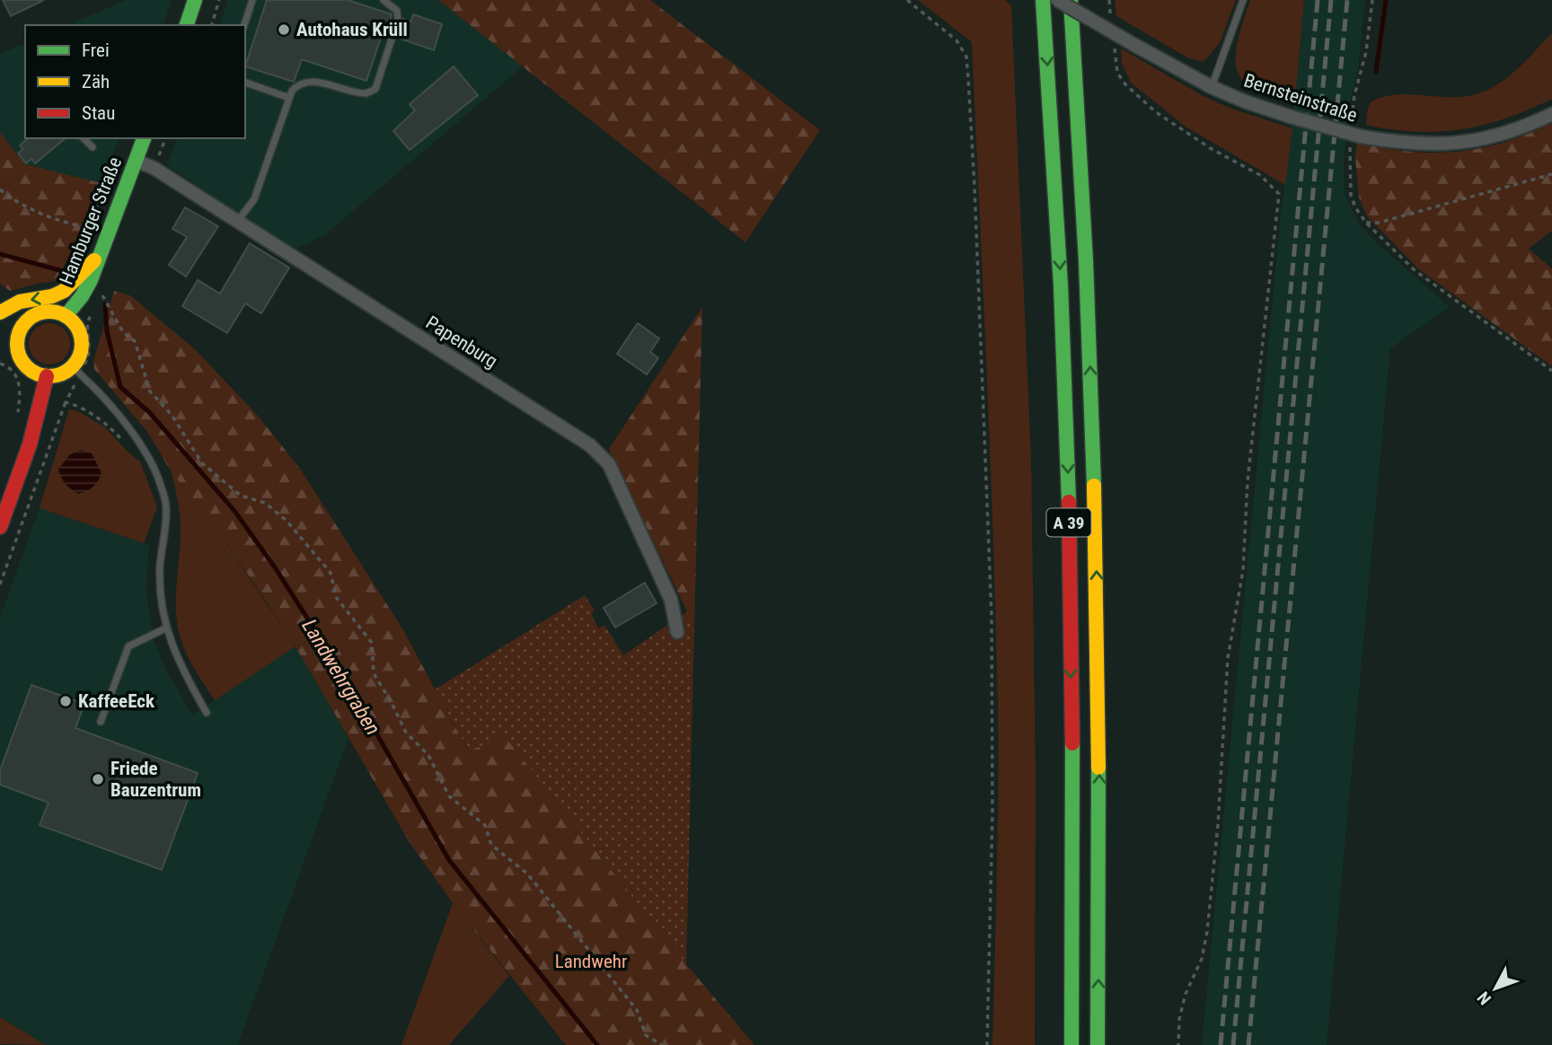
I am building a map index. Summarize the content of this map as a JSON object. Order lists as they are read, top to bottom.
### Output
{
  "streets": {
    "main road": ["Hamburger Straße", "A 39"],
    "street": ["Bernsteinstraße", "Papenburg"]
  },
  "crossings": [
    ["Hamburger Straße", "Papenburg"]
  ],
  "water": ["Landwehrgraben"],
  "parks": ["Landwehr"],
  "places": ["Autohaus Krüll", "KaffeeEck", "Friede Bauzentrum"],
  "legend": ["Frei", "Zäh", "Stau"],
  "north": "bottom left"
}
